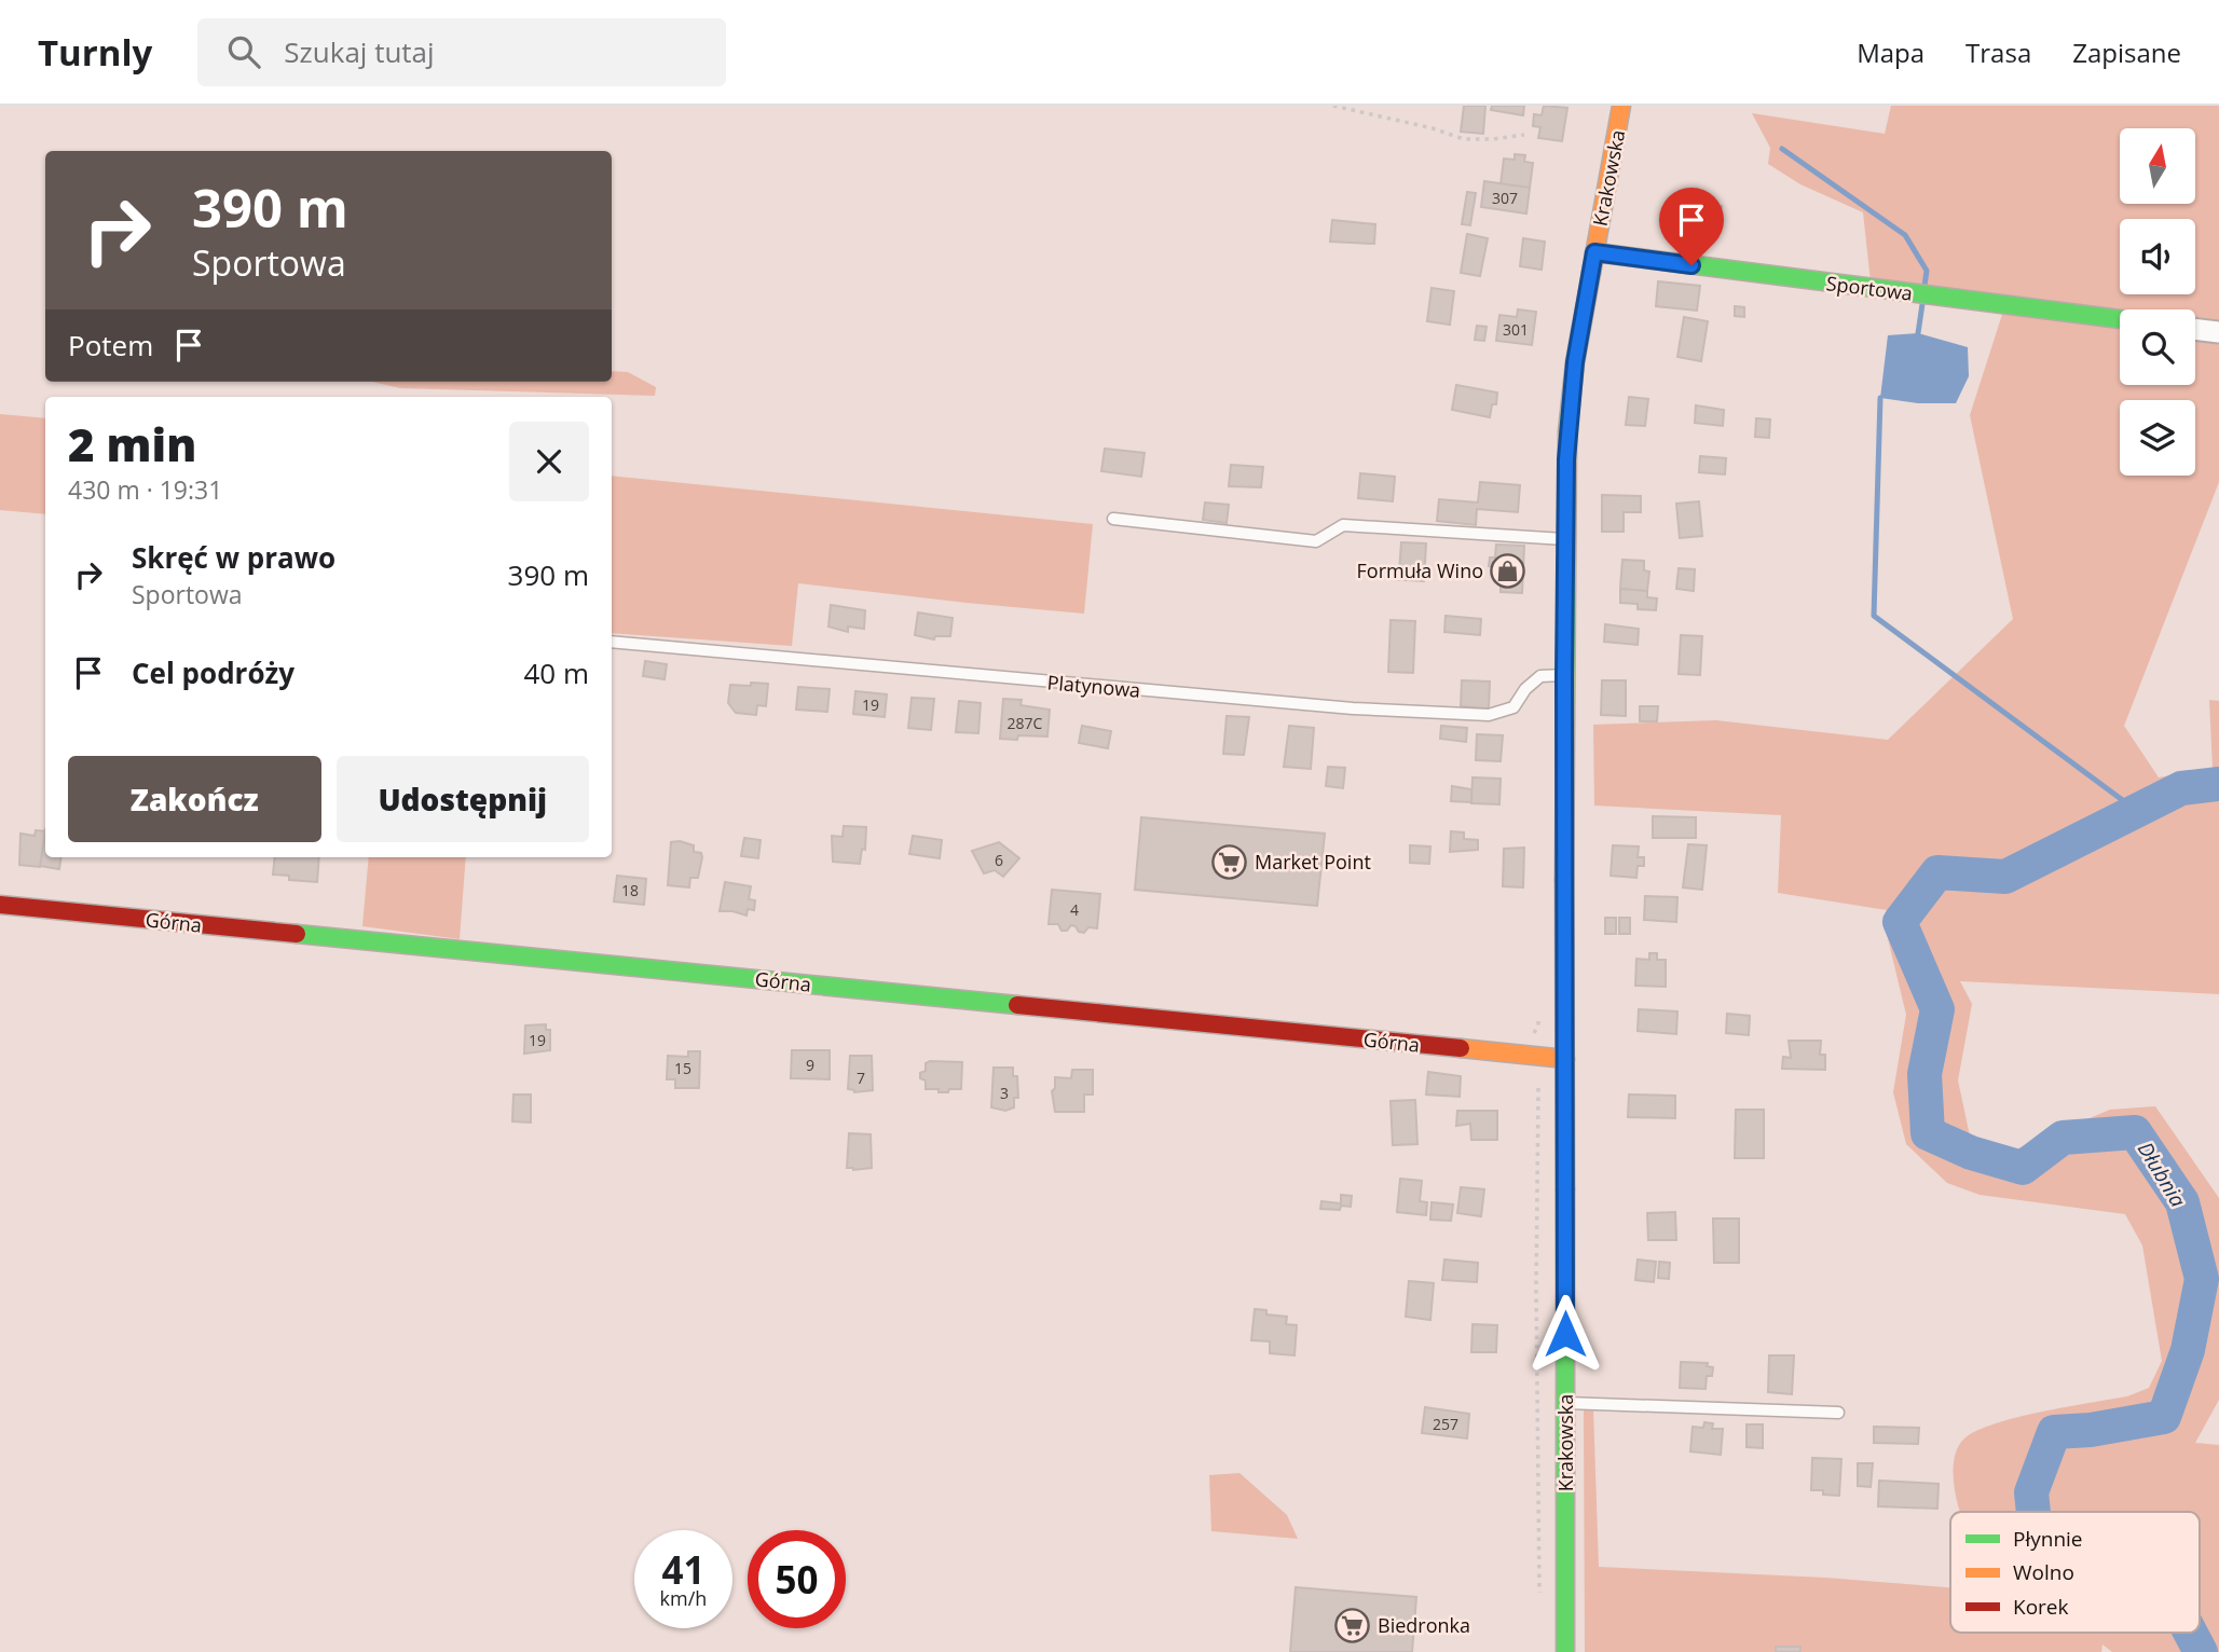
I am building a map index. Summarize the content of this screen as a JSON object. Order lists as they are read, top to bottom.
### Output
{
  "streets": {
    "street": ["Krakowska", "Sportowa", "Górna"],
    "lane": ["Platynowa"]
  },
  "crossings": [
    ["Krakowska", "Sportowa"],
    ["Krakowska", "Platynowa"],
    ["Krakowska", "Górna"]
  ],
  "water": ["Dłubnia"],
  "places": {
    "shop": ["Formuła Wino"],
    "supermarket": ["Market Point", "Biedronka"]
  },
  "house_numbers": [
    "307",
    "301",
    "19",
    "287C",
    "6",
    "18",
    "4",
    "19",
    "9",
    "15",
    "7",
    "3",
    "257"
  ],
  "legend": ["Płynnie", "Wolno", "Korek"],
  "north": "top",
  "page": {
    "header": "Turnly",
    "search": "Szukaj tutaj",
    "nav": ["Mapa", "Trasa", "Zapisane"],
    "turn": ["390 m", "Sportowa"],
    "then": "Potem",
    "heading": ["2 min", "430 m · 19:31"],
    "list": [
      {
        "name": "Skręć w prawo",
        "note": "Sportowa",
        "value": "390 m"
      },
      {
        "name": "Cel podróży",
        "value": "40 m"
      }
    ],
    "buttons": ["Zakończ", "Udostępnij"],
    "speed": "41 km/h",
    "limit": "50"
  }
}
